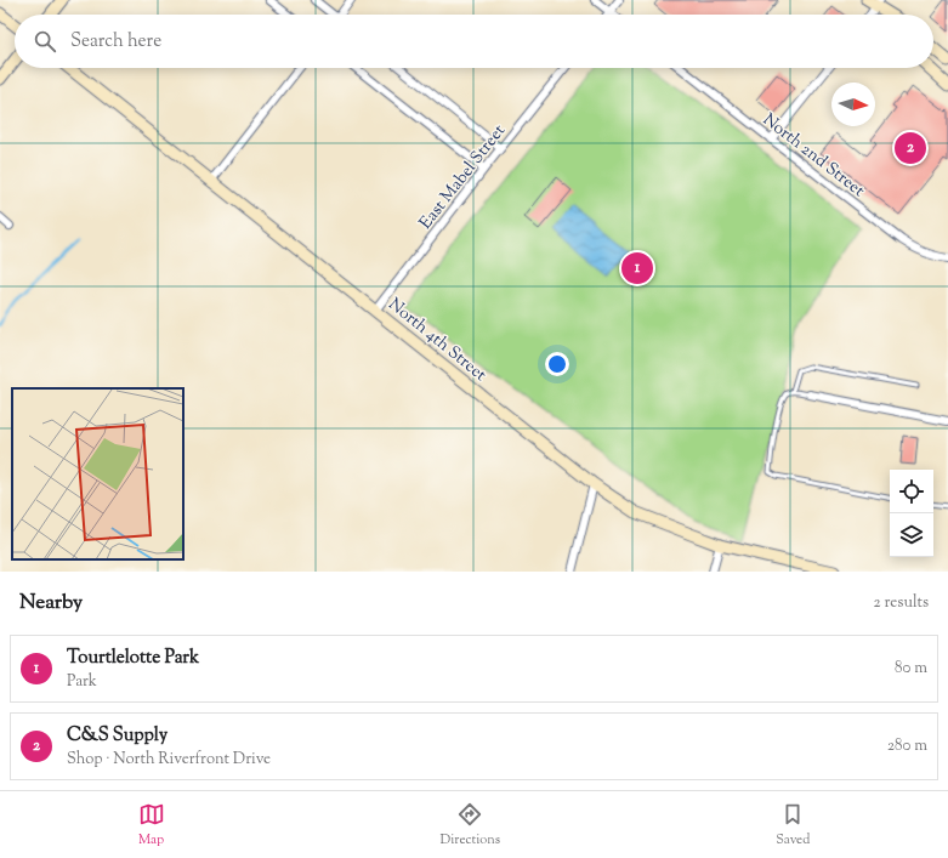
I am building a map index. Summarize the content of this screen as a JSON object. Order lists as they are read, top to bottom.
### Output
{
  "streets": {
    "street": ["North 2nd Street", "East Mabel Street", "North 4th Street"]
  },
  "crossings": [
    ["East Mabel Street", "North 4th Street"]
  ],
  "north": "right",
  "page": {
    "search": "Search here",
    "pins": ["2", "1"],
    "heading": ["Nearby", "2 results"],
    "list": [
      {
        "mark": "1",
        "name": "Tourtlelotte Park",
        "note": "Park",
        "value": "80 m"
      },
      {
        "mark": "2",
        "name": "C&S Supply",
        "note": "Shop · North Riverfront Drive",
        "value": "280 m"
      }
    ],
    "nav": ["Map", "Directions", "Saved"]
  }
}
